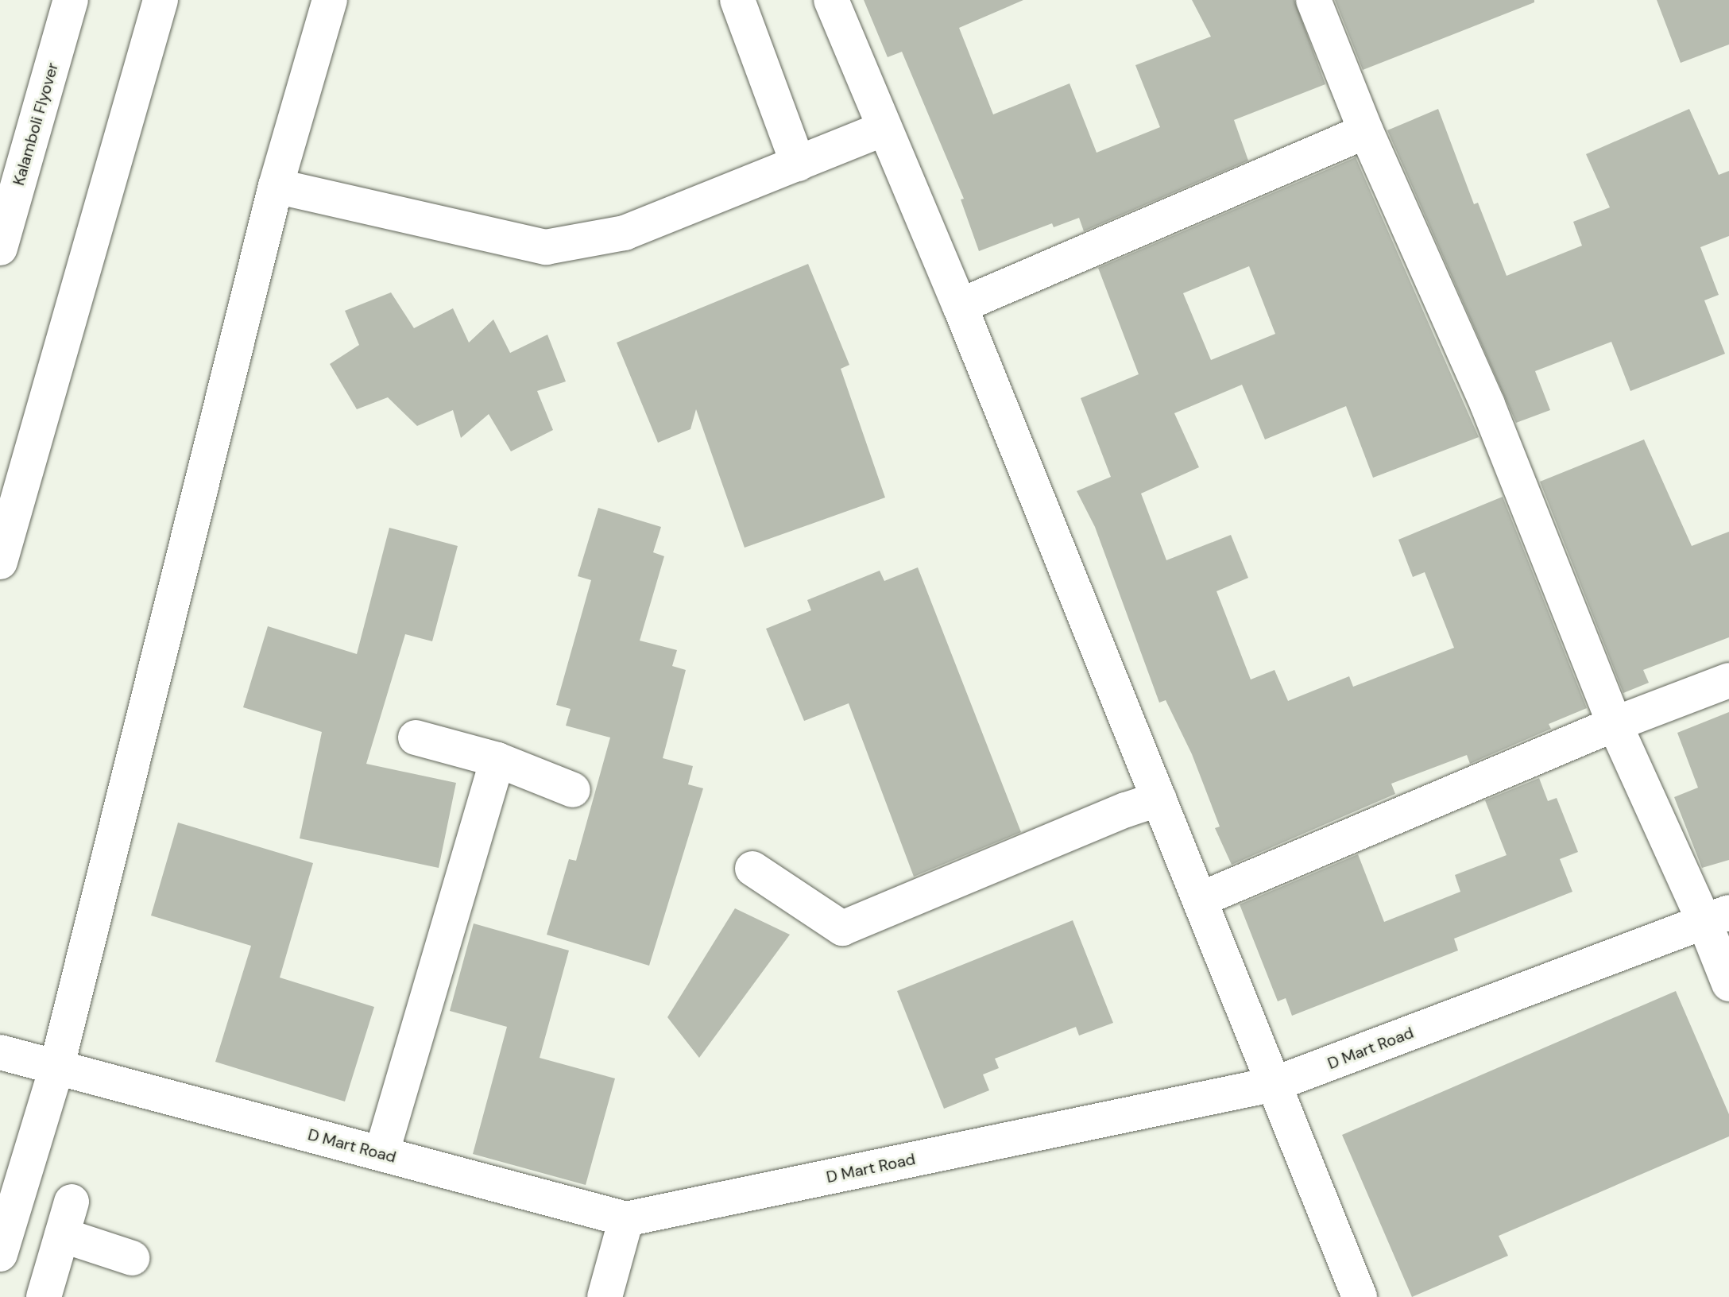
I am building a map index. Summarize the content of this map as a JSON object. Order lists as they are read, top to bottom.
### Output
{
  "streets": {
    "main road": ["Kalamboli Flyover", "D Mart Road"]
  }
}
